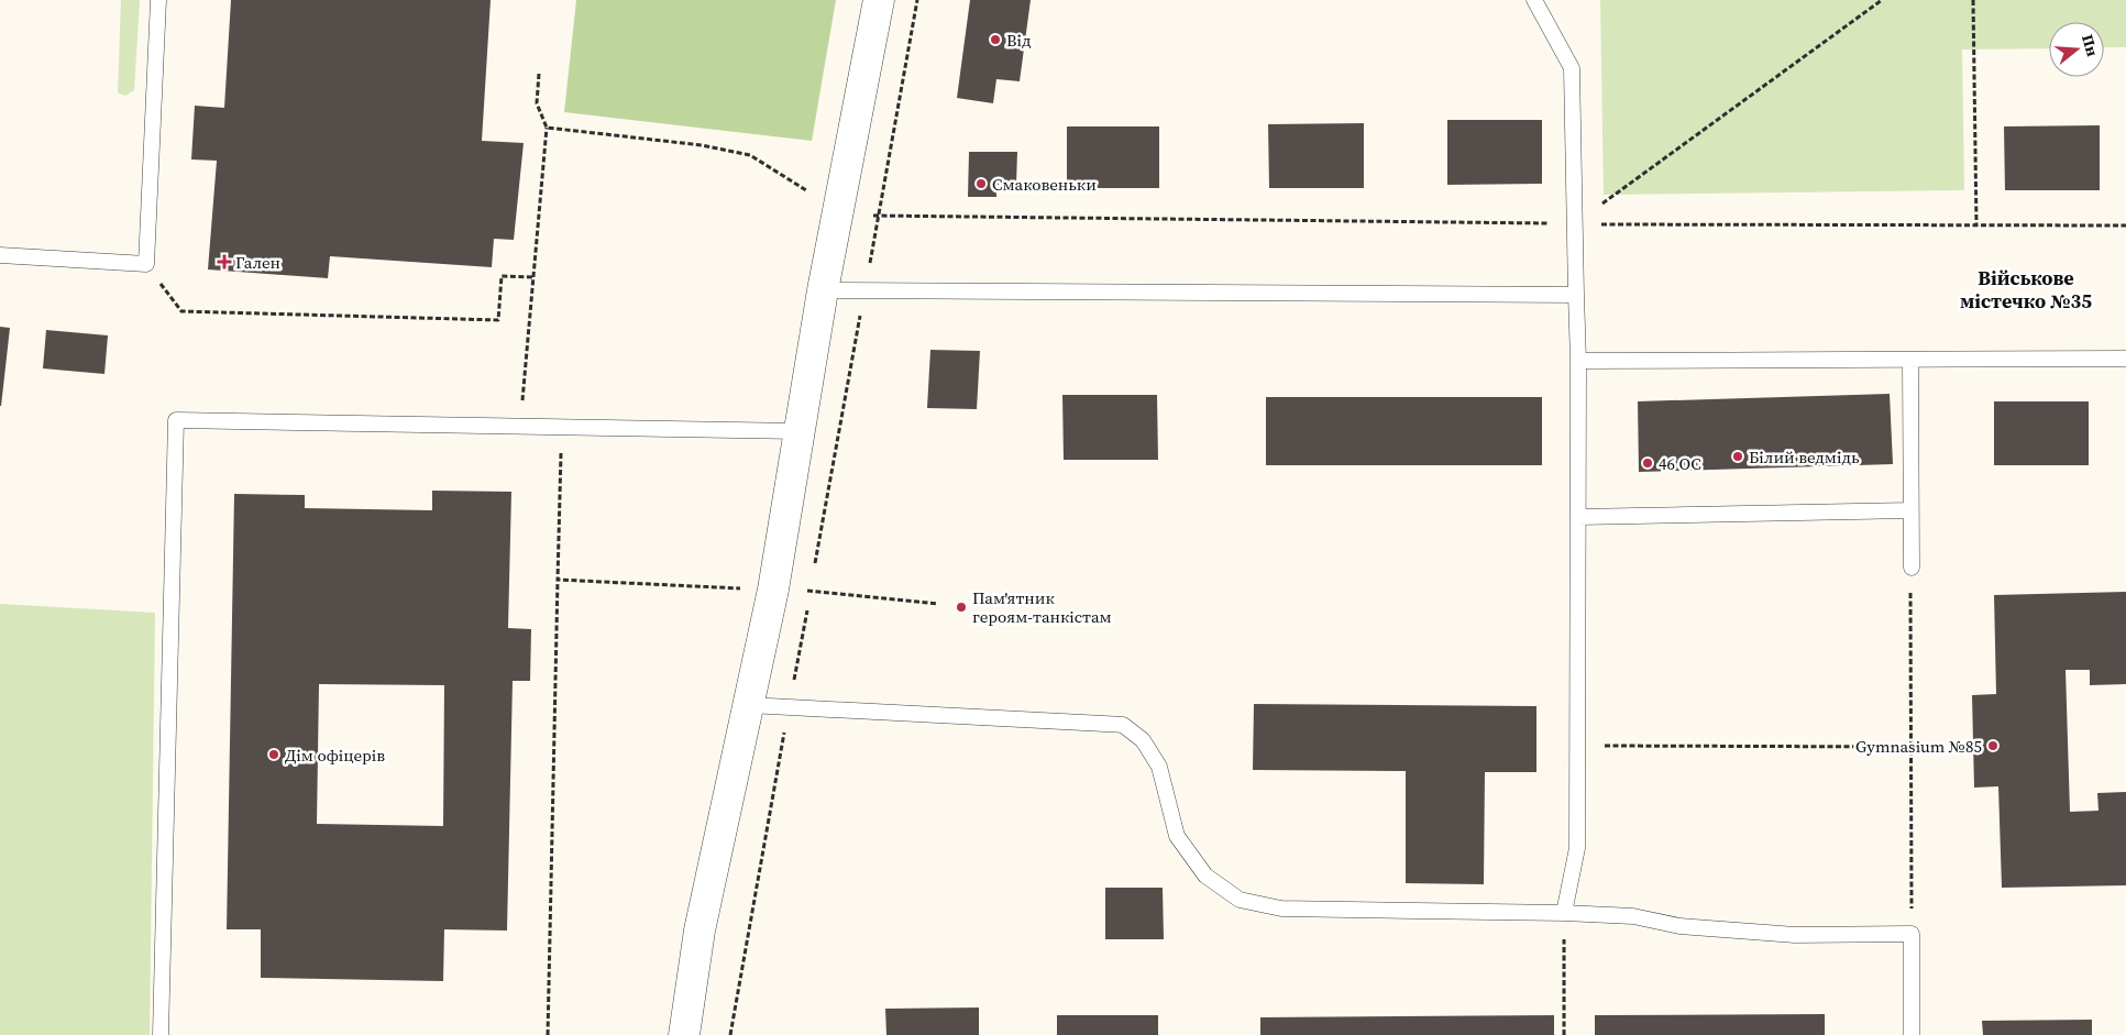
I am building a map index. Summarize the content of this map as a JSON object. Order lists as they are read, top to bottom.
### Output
{
  "districts": ["Військове містечко №35"],
  "places": {
    "other": [
      "Від",
      "Смаковеньки",
      "Білий ведмідь",
      "46 ОС",
      "Пам'ятник героям-танкістам",
      "Gymnasium №85",
      "Дім офіцерів"
    ],
    "health": ["Гален"]
  },
  "north": "right"
}
